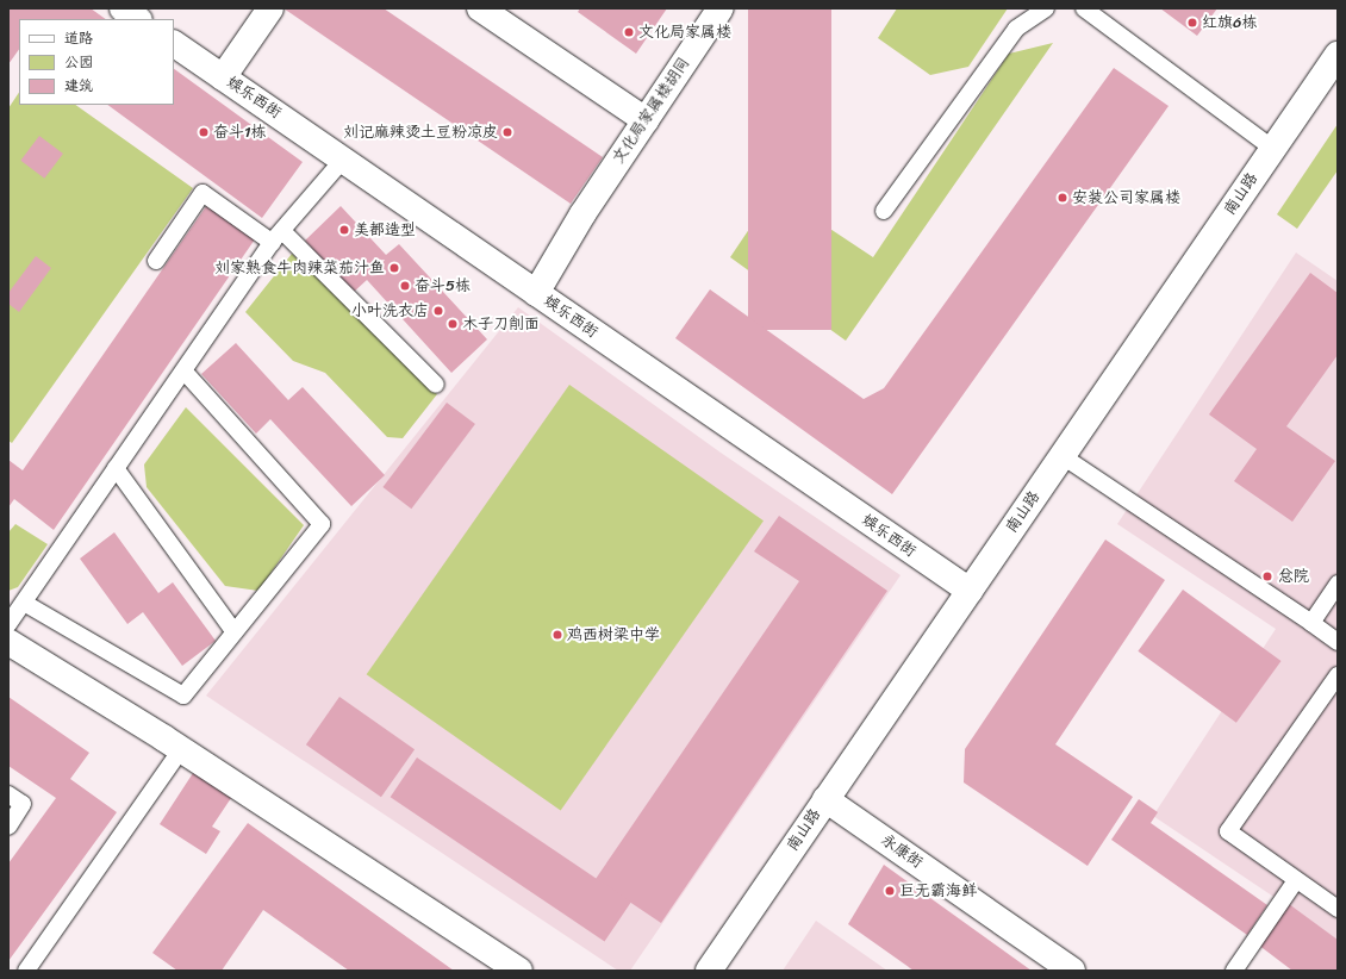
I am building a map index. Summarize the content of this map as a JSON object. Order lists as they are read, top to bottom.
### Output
{
  "streets": {
    "street": [
      "娱乐西街",
      "文化局家属楼胡同",
      "南山路",
      "永康街"
    ]
  },
  "crossings": [
    ["娱乐西街", "文化局家属楼胡同"],
    ["娱乐西街", "南山路"],
    ["南山路", "永康街"]
  ],
  "places": [
    "红旗6栋",
    "文化局家属楼",
    "奋斗1栋",
    "刘记麻辣烫土豆粉凉皮",
    "安装公司家属楼",
    "美都造型",
    "刘家熟食牛肉辣菜茄汁鱼",
    "奋斗5栋",
    "小叶洗衣店",
    "木子刀削面",
    "总院",
    "鸡西树梁中学",
    "巨无霸海鲜"
  ],
  "legend": ["道路", "公园", "建筑"]
}
